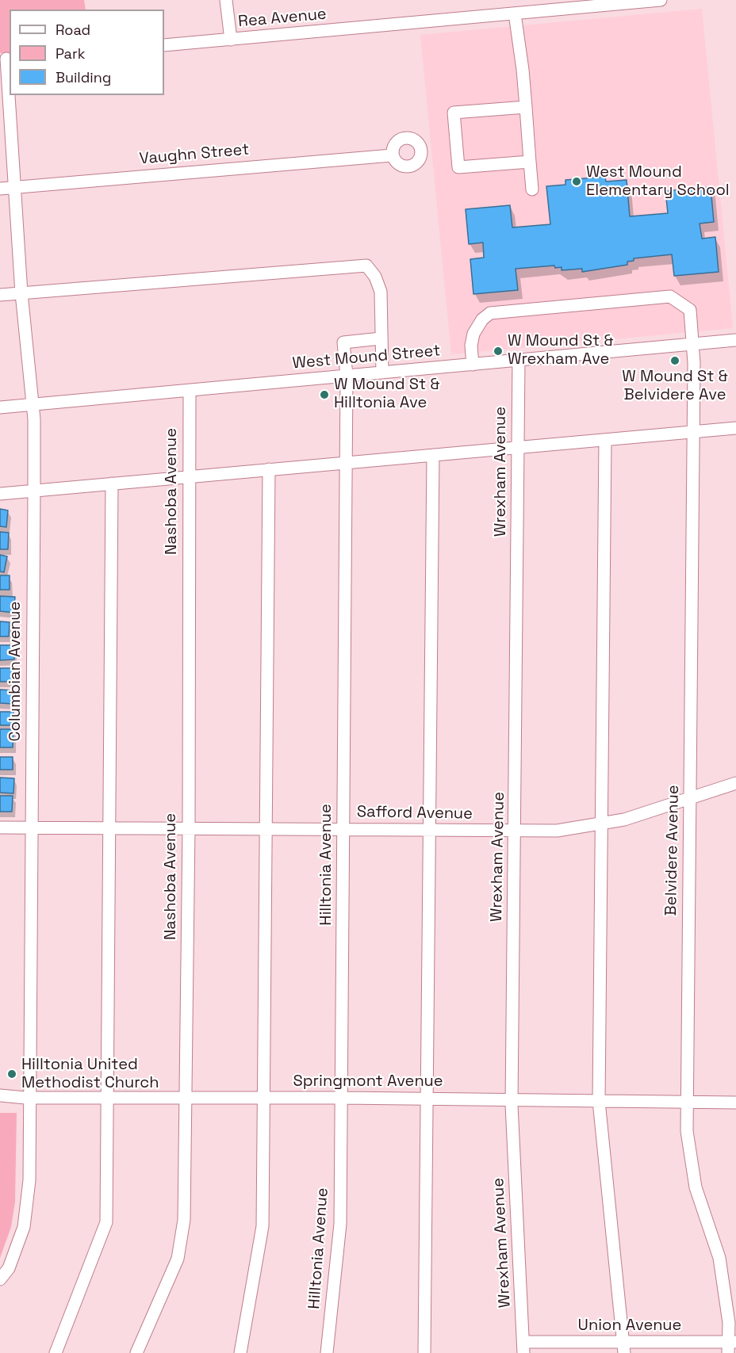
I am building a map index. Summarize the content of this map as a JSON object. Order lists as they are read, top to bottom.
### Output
{
  "streets": {
    "street": [
      "Rea Avenue",
      "Vaughn Street",
      "West Mound Street",
      "Wrexham Avenue",
      "Nashoba Avenue",
      "Columbian Avenue",
      "Safford Avenue",
      "Belvidere Avenue",
      "Hilltonia Avenue",
      "Springmont Avenue",
      "Union Avenue"
    ]
  },
  "crossings": [
    ["Vaughn Street", "Columbian Avenue"],
    ["West Mound Street", "Wrexham Avenue"],
    ["West Mound Street", "Nashoba Avenue"],
    ["West Mound Street", "Columbian Avenue"],
    ["West Mound Street", "Belvidere Avenue"],
    ["West Mound Street", "Hilltonia Avenue"],
    ["Wrexham Avenue", "Safford Avenue"],
    ["Wrexham Avenue", "Springmont Avenue"],
    ["Wrexham Avenue", "Union Avenue"],
    ["Nashoba Avenue", "Safford Avenue"],
    ["Nashoba Avenue", "Springmont Avenue"],
    ["Columbian Avenue", "Safford Avenue"],
    ["Columbian Avenue", "Springmont Avenue"],
    ["Safford Avenue", "Belvidere Avenue"],
    ["Safford Avenue", "Hilltonia Avenue"],
    ["Belvidere Avenue", "Springmont Avenue"],
    ["Belvidere Avenue", "Union Avenue"],
    ["Hilltonia Avenue", "Springmont Avenue"]
  ],
  "places": [
    "West Mound Elementary School",
    "W Mound St & Wrexham Ave",
    "W Mound St & Belvidere Ave",
    "W Mound St & Hilltonia Ave",
    "Hilltonia United Methodist Church"
  ],
  "legend": ["Road", "Park", "Building"]
}
